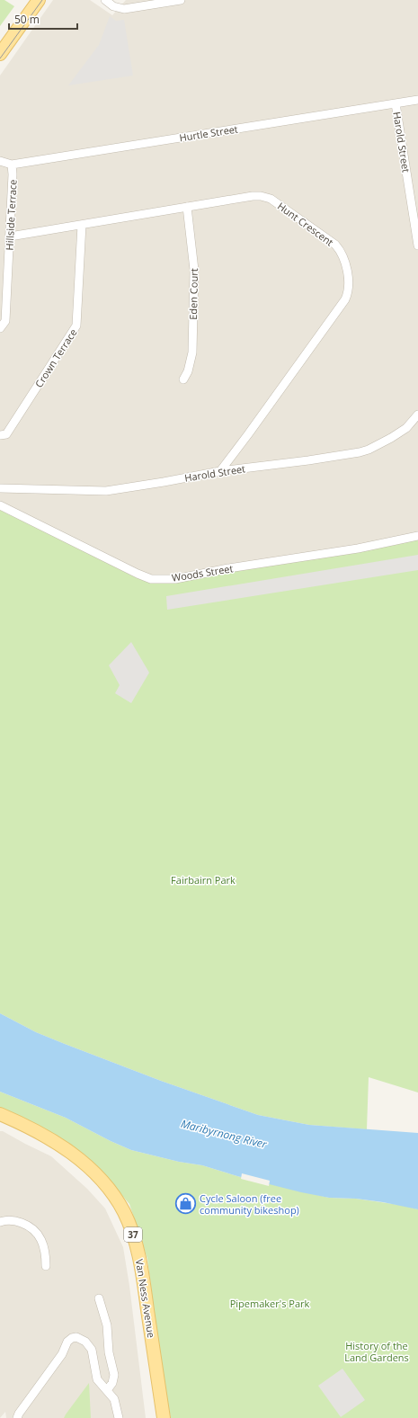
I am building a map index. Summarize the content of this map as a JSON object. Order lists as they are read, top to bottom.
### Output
{
  "streets": {
    "main road": ["37", "Van Ness Avenue"],
    "street": [
      "Hurtle Street",
      "Harold Street",
      "Hillside Terrace",
      "Hunt Crescent",
      "Eden Court",
      "Crown Terrace",
      "Woods Street"
    ]
  },
  "crossings": [
    ["Hurtle Street", "Harold Street"],
    ["Hurtle Street", "Hillside Terrace"],
    ["Harold Street", "Hunt Crescent"],
    ["Hillside Terrace", "Hunt Crescent"],
    ["Hunt Crescent", "Eden Court"],
    ["Hunt Crescent", "Crown Terrace"]
  ],
  "water": ["Maribyrnong River"],
  "parks": ["Fairbairn Park", "Pipemaker's Park", "History of the Land Gardens"],
  "places": {
    "shop": ["Cycle Saloon (free community bikeshop)"]
  },
  "scale_bar": "50 m"
}
